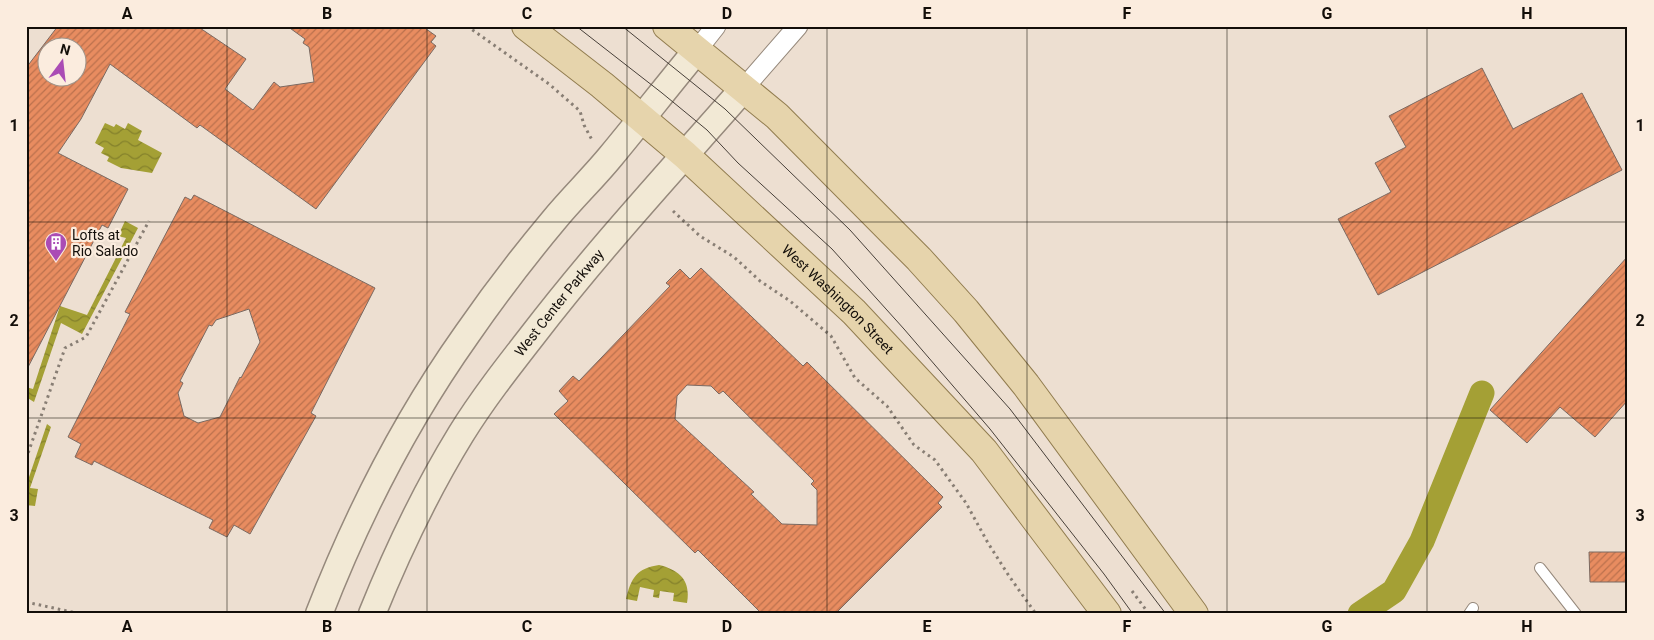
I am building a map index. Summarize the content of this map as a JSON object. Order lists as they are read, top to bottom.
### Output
{
  "streets": {
    "main road": ["West Washington Street"],
    "street": ["West Center Parkway"]
  },
  "crossings": [
    ["West Washington Street", "West Center Parkway"]
  ],
  "places": {
    "building": ["Lofts at Rio Salado"]
  },
  "north": "top",
  "grid": {
    "columns": [
      "A",
      "B",
      "C",
      "D",
      "E",
      "F",
      "G",
      "H"
    ],
    "rows": ["1", "2", "3"]
  }
}
